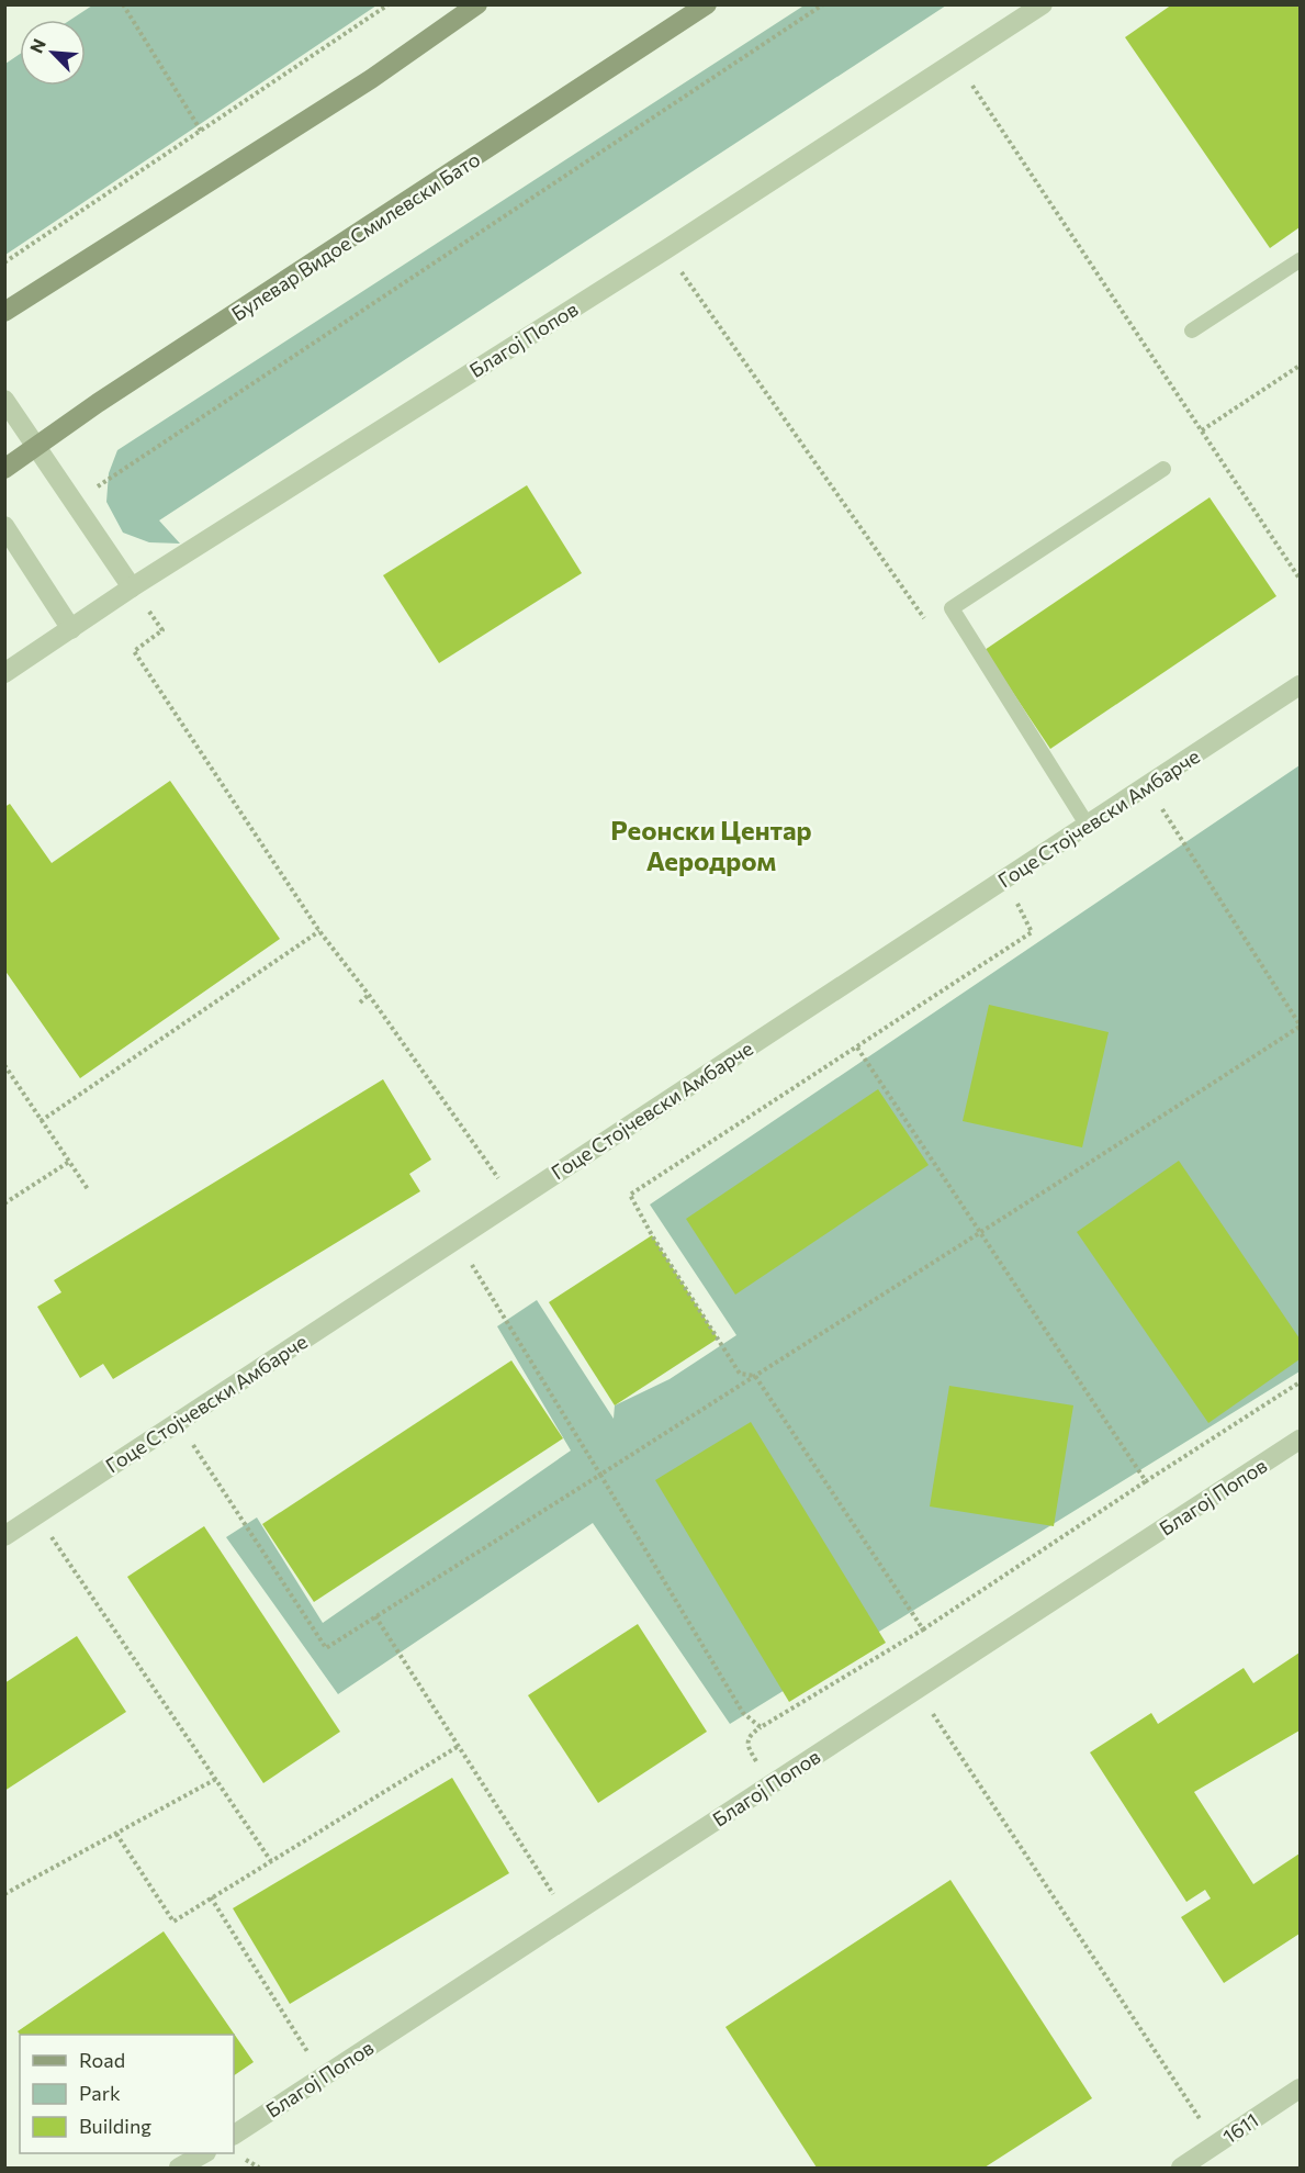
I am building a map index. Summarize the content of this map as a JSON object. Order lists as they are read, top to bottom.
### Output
{
  "streets": {
    "street": [
      "Булевар Видое Смилевски Бато",
      "Благој Попов",
      "Гоце Стојчевски Амбарче",
      "1611"
    ]
  },
  "districts": ["Реонски Центар Аеродром"],
  "legend": ["Road", "Park", "Building"],
  "north": "top left"
}
